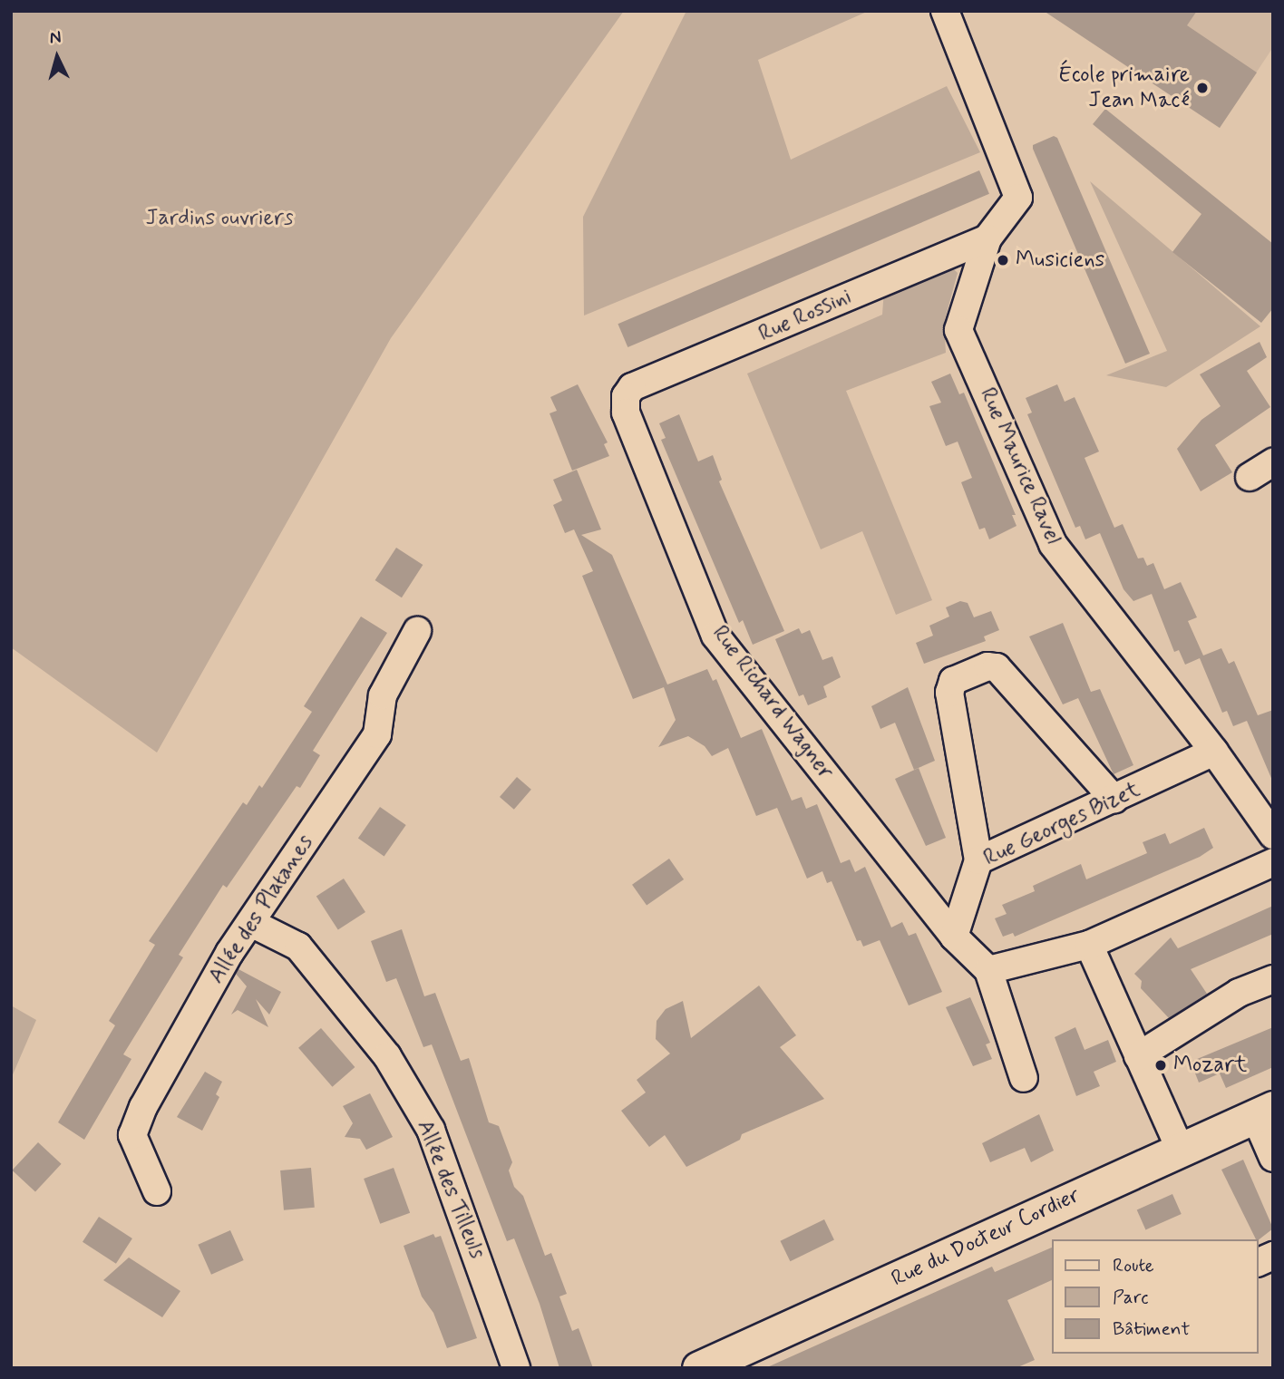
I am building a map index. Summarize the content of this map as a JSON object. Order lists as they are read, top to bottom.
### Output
{
  "streets": {
    "street": [
      "Rue Rossini",
      "Rue Maurice Ravel",
      "Rue Richard Wagner",
      "Rue Georges Bizet",
      "Allée des Platanes",
      "Allée des Tilleuls",
      "Rue du Docteur Cordier"
    ]
  },
  "crossings": [
    ["Rue Rossini", "Rue Maurice Ravel"],
    ["Rue Rossini", "Rue Richard Wagner"],
    ["Rue Maurice Ravel", "Rue Georges Bizet"],
    ["Rue Richard Wagner", "Rue Georges Bizet"],
    ["Allée des Platanes", "Allée des Tilleuls"]
  ],
  "parks": ["Jardins ouvriers"],
  "places": ["École primaire Jean Macé", "Musiciens", "Mozart"],
  "legend": ["Route", "Parc", "Bâtiment"],
  "north": "top"
}
